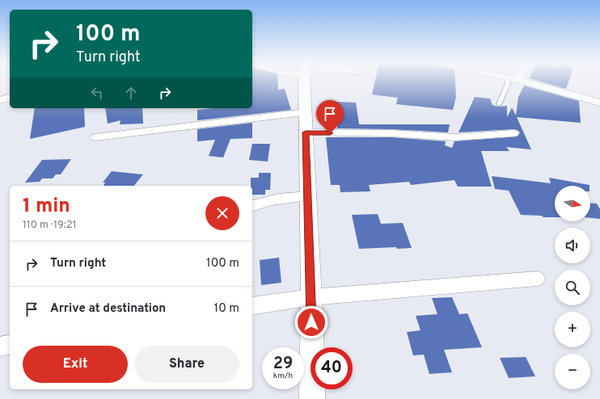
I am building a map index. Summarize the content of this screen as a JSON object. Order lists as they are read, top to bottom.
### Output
{
  "north": "right",
  "page": {
    "turn": ["100 m", "Turn right"],
    "map_buttons": ["+", "−"],
    "heading": ["1 min", "110 m · 19:21"],
    "list": [
      {
        "name": "Turn right",
        "value": "100 m"
      },
      {
        "name": "Arrive at destination",
        "value": "10 m"
      }
    ],
    "buttons": ["Exit", "Share"],
    "speed": "29 km/h",
    "limit": "40"
  }
}
